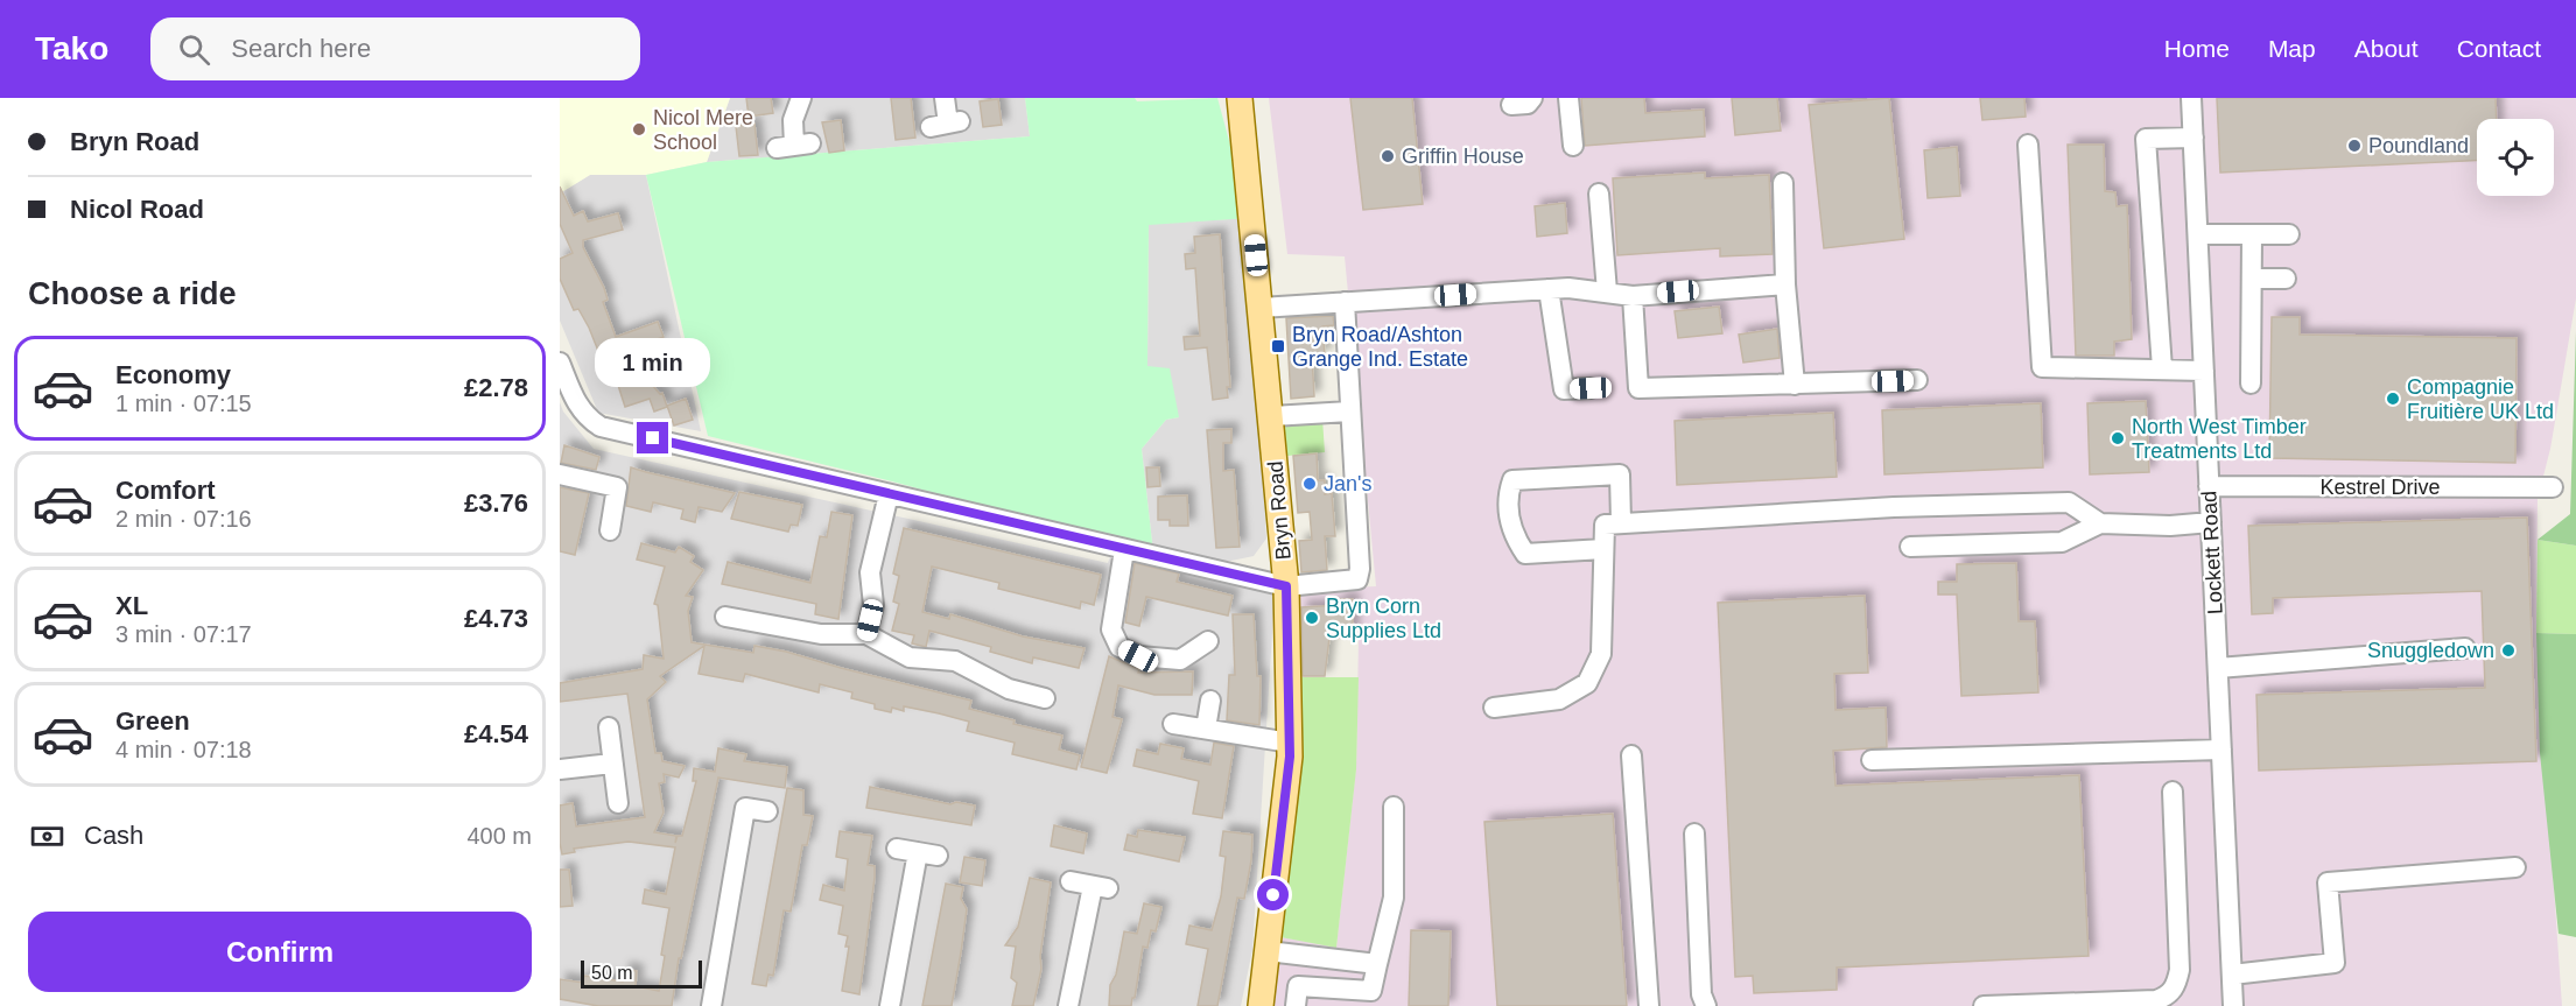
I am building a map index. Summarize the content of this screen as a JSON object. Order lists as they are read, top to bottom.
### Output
{
  "streets": {
    "main road": ["Bryn Road"],
    "street": ["Kestrel Drive", "Lockett Road"]
  },
  "crossings": [
    ["Kestrel Drive", "Lockett Road"]
  ],
  "places": {
    "other": [
      "Nicol Mere School",
      "Poundland",
      "Griffin House",
      "Compagnie Fruitière UK Ltd",
      "North West Timber Treatments Ltd",
      "Jan's",
      "Bryn Corn Supplies Ltd",
      "Snuggledown"
    ],
    "transit": ["Bryn Road/Ashton Grange Ind. Estate"]
  },
  "scale_bar": "50 m",
  "page": {
    "header": "Tako",
    "search": "Search here",
    "nav": [
      "Home",
      "Map",
      "About",
      "Contact"
    ],
    "banner": ["Bryn Road", "Nicol Road"],
    "heading": "Choose a ride",
    "list": [
      {
        "name": "Economy",
        "note": "1 min · 07:15",
        "value": "£2.78"
      },
      {
        "name": "Comfort",
        "note": "2 min · 07:16",
        "value": "£3.76"
      },
      {
        "name": "XL",
        "note": "3 min · 07:17",
        "value": "£4.73"
      },
      {
        "name": "Green",
        "note": "4 min · 07:18",
        "value": "£4.54"
      }
    ],
    "bubble": "1 min",
    "pay": ["Cash", "400 m"],
    "buttons": "Confirm",
    "scale": "50 m"
  }
}
